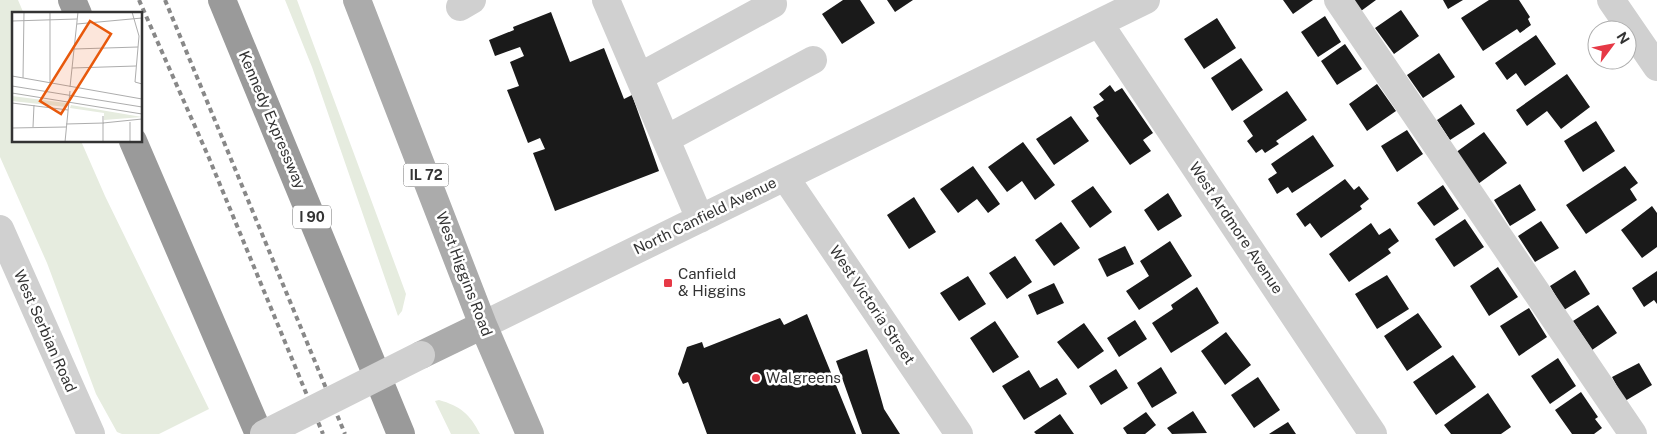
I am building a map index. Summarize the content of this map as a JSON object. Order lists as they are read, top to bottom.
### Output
{
  "streets": {
    "highway": ["Kennedy Expressway", "I 90"],
    "main road": ["IL 72", "North Canfield Avenue", "West Higgins Road"],
    "street": ["West Ardmore Avenue", "West Victoria Street", "West Serbian Road"]
  },
  "crossings": [
    ["North Canfield Avenue", "West Ardmore Avenue"],
    ["North Canfield Avenue", "West Higgins Road"],
    ["North Canfield Avenue", "West Victoria Street"]
  ],
  "places": {
    "transit": ["Canfield & Higgins"],
    "other": ["Walgreens"]
  },
  "north": "top right"
}
